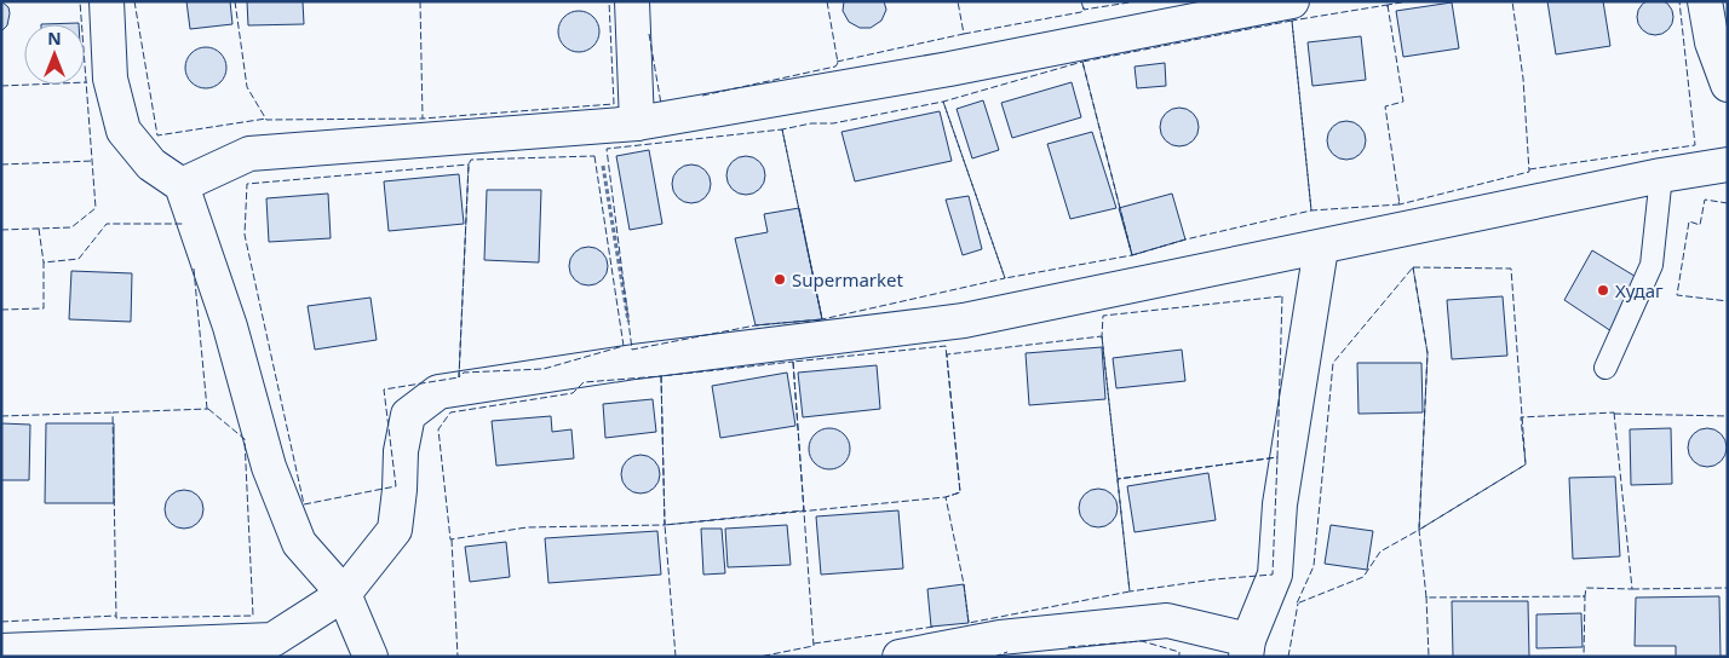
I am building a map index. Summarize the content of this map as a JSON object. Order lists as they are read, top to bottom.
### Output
{
  "places": ["Supermarket", "Худаг"],
  "north": "top"
}
